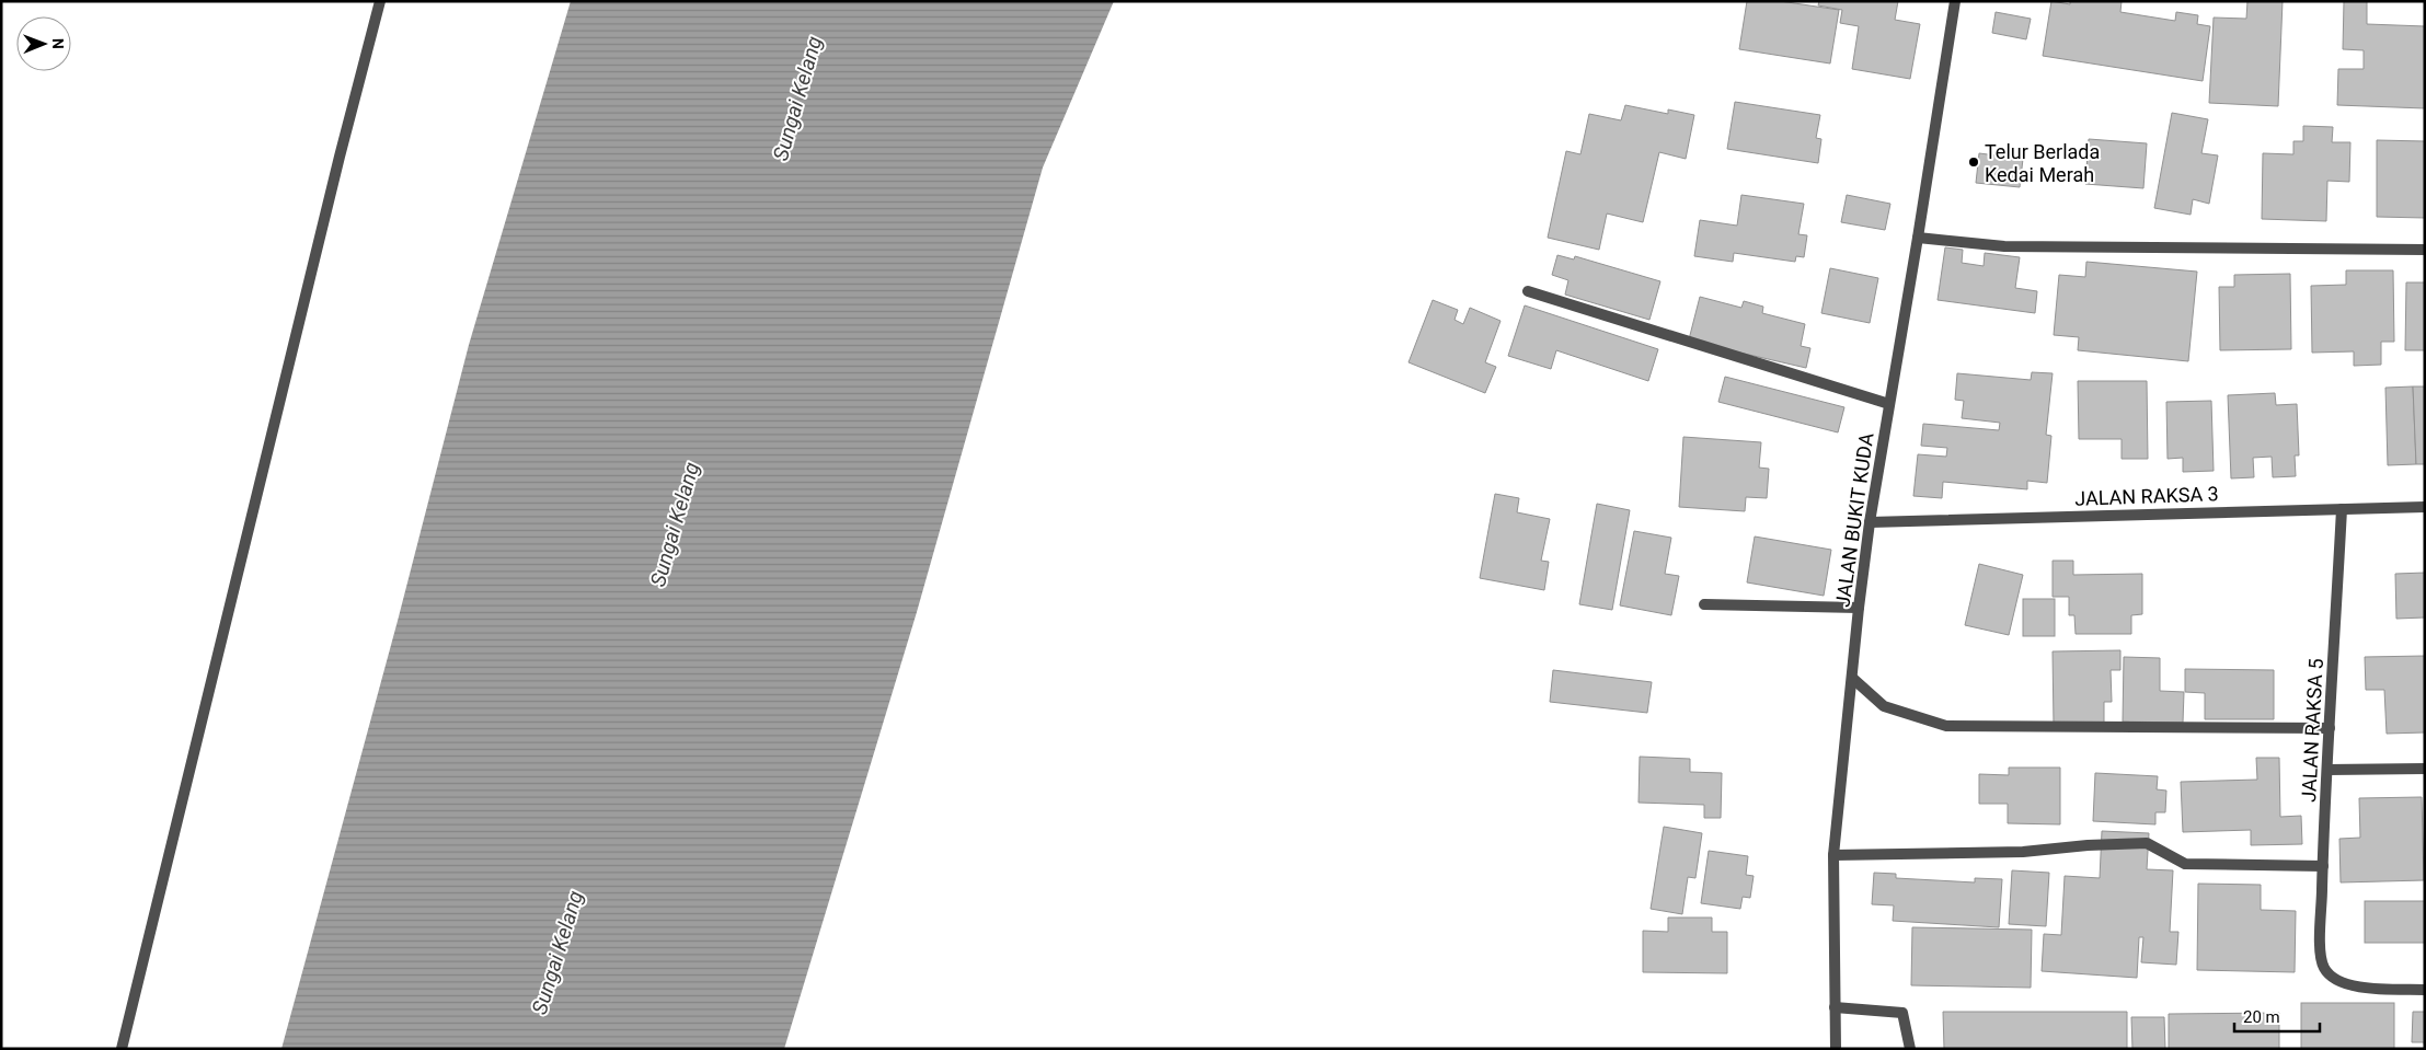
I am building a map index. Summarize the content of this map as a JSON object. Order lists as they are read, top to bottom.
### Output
{
  "streets": {
    "street": ["JALAN RAKSA 3", "JALAN BUKIT KUDA", "JALAN RAKSA 5"]
  },
  "crossings": [
    ["JALAN RAKSA 3", "JALAN BUKIT KUDA"],
    ["JALAN RAKSA 3", "JALAN RAKSA 5"]
  ],
  "water": ["Sungai Kelang"],
  "places": ["Telur Berlada Kedai Merah"],
  "scale_bar": "20 m",
  "north": "right"
}
